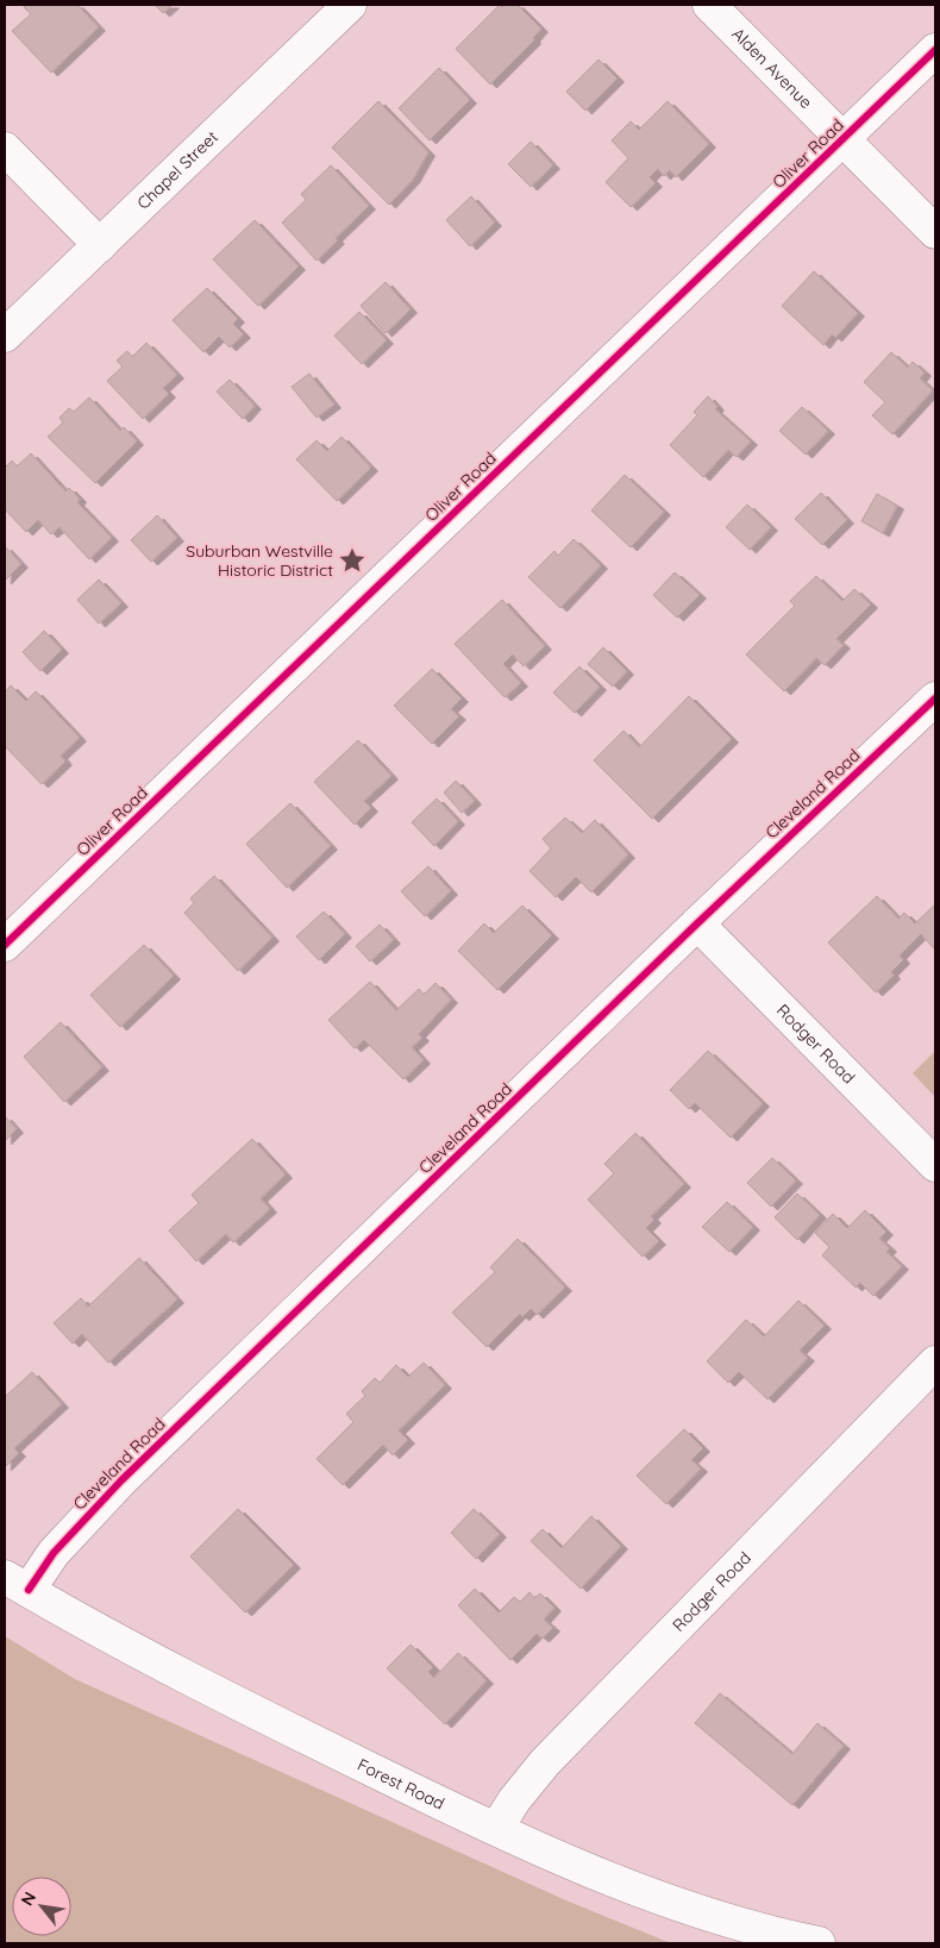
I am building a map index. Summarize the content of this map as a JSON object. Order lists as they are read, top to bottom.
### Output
{
  "streets": {
    "street": [
      "Alden Avenue",
      "Oliver Road",
      "Chapel Street",
      "Cleveland Road",
      "Rodger Road",
      "Forest Road"
    ]
  },
  "crossings": [
    ["Alden Avenue", "Oliver Road"],
    ["Cleveland Road", "Rodger Road"],
    ["Cleveland Road", "Forest Road"],
    ["Rodger Road", "Forest Road"]
  ],
  "places": {
    "place": ["Suburban Westville Historic District"]
  },
  "north": "top left"
}
